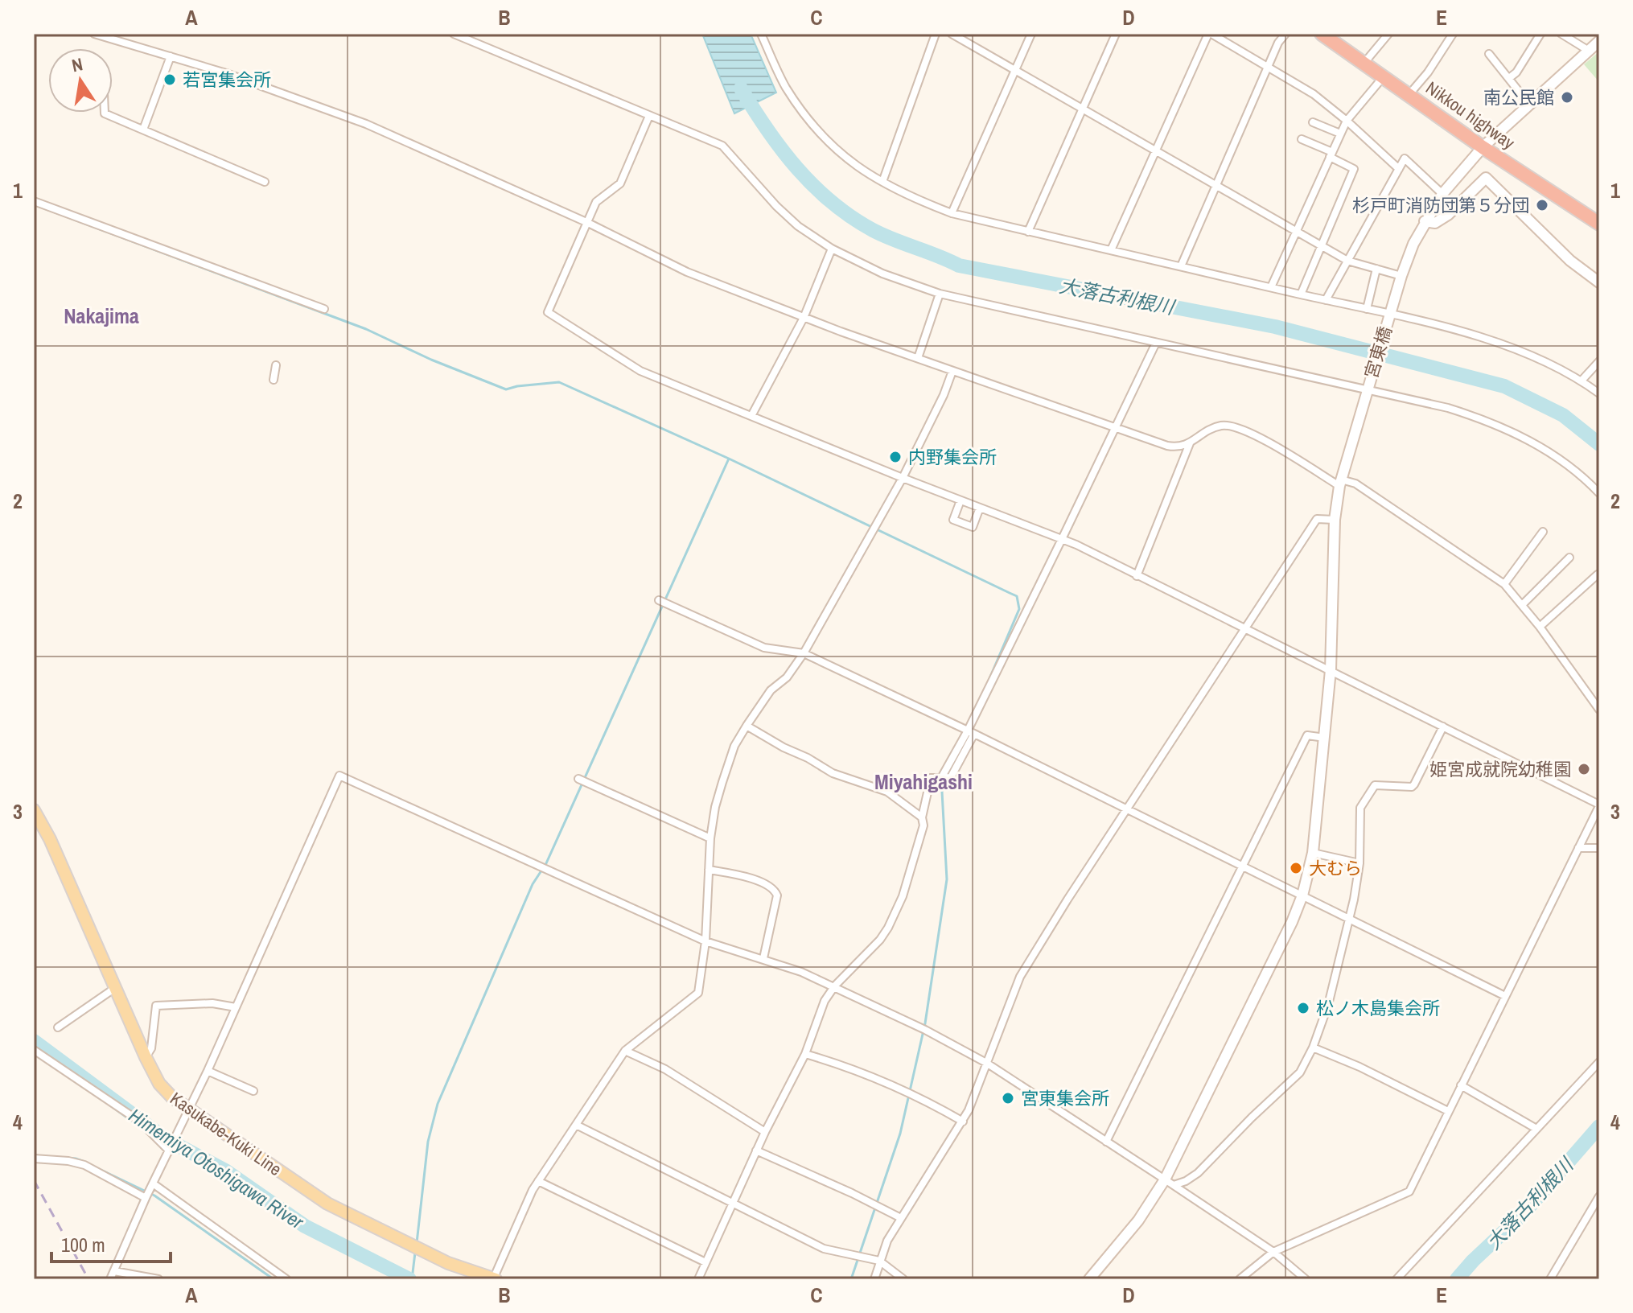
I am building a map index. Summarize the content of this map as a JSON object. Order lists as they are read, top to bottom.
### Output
{
  "streets": {
    "highway": ["Nikkou highway"],
    "main road": ["Kasukabe-Kuki Line"],
    "street": ["宮東橋"]
  },
  "crossings": [
    ["Nikkou highway", "宮東橋"]
  ],
  "districts": ["Nakajima", "Miyahigashi"],
  "water": ["大落古利根川", "Himemiya Otoshigawa River"],
  "places": [
    "若宮集会所",
    "南公民館",
    "杉戸町消防団第５分団",
    "内野集会所",
    "姫宮成就院幼稚園",
    "大むら",
    "松ノ木島集会所",
    "宮東集会所"
  ],
  "scale_bar": "100 m",
  "north": "top",
  "grid": {
    "columns": [
      "A",
      "B",
      "C",
      "D",
      "E"
    ],
    "rows": [
      "1",
      "2",
      "3",
      "4"
    ]
  }
}
